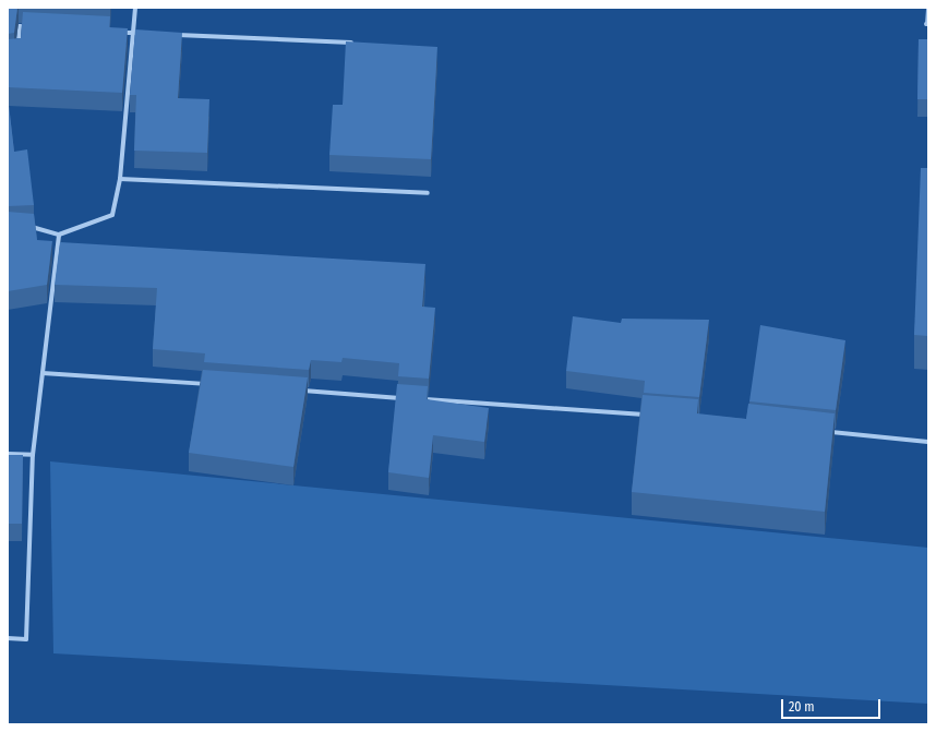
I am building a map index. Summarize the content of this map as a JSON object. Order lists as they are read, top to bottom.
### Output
{
  "scale_bar": "20 m"
}
